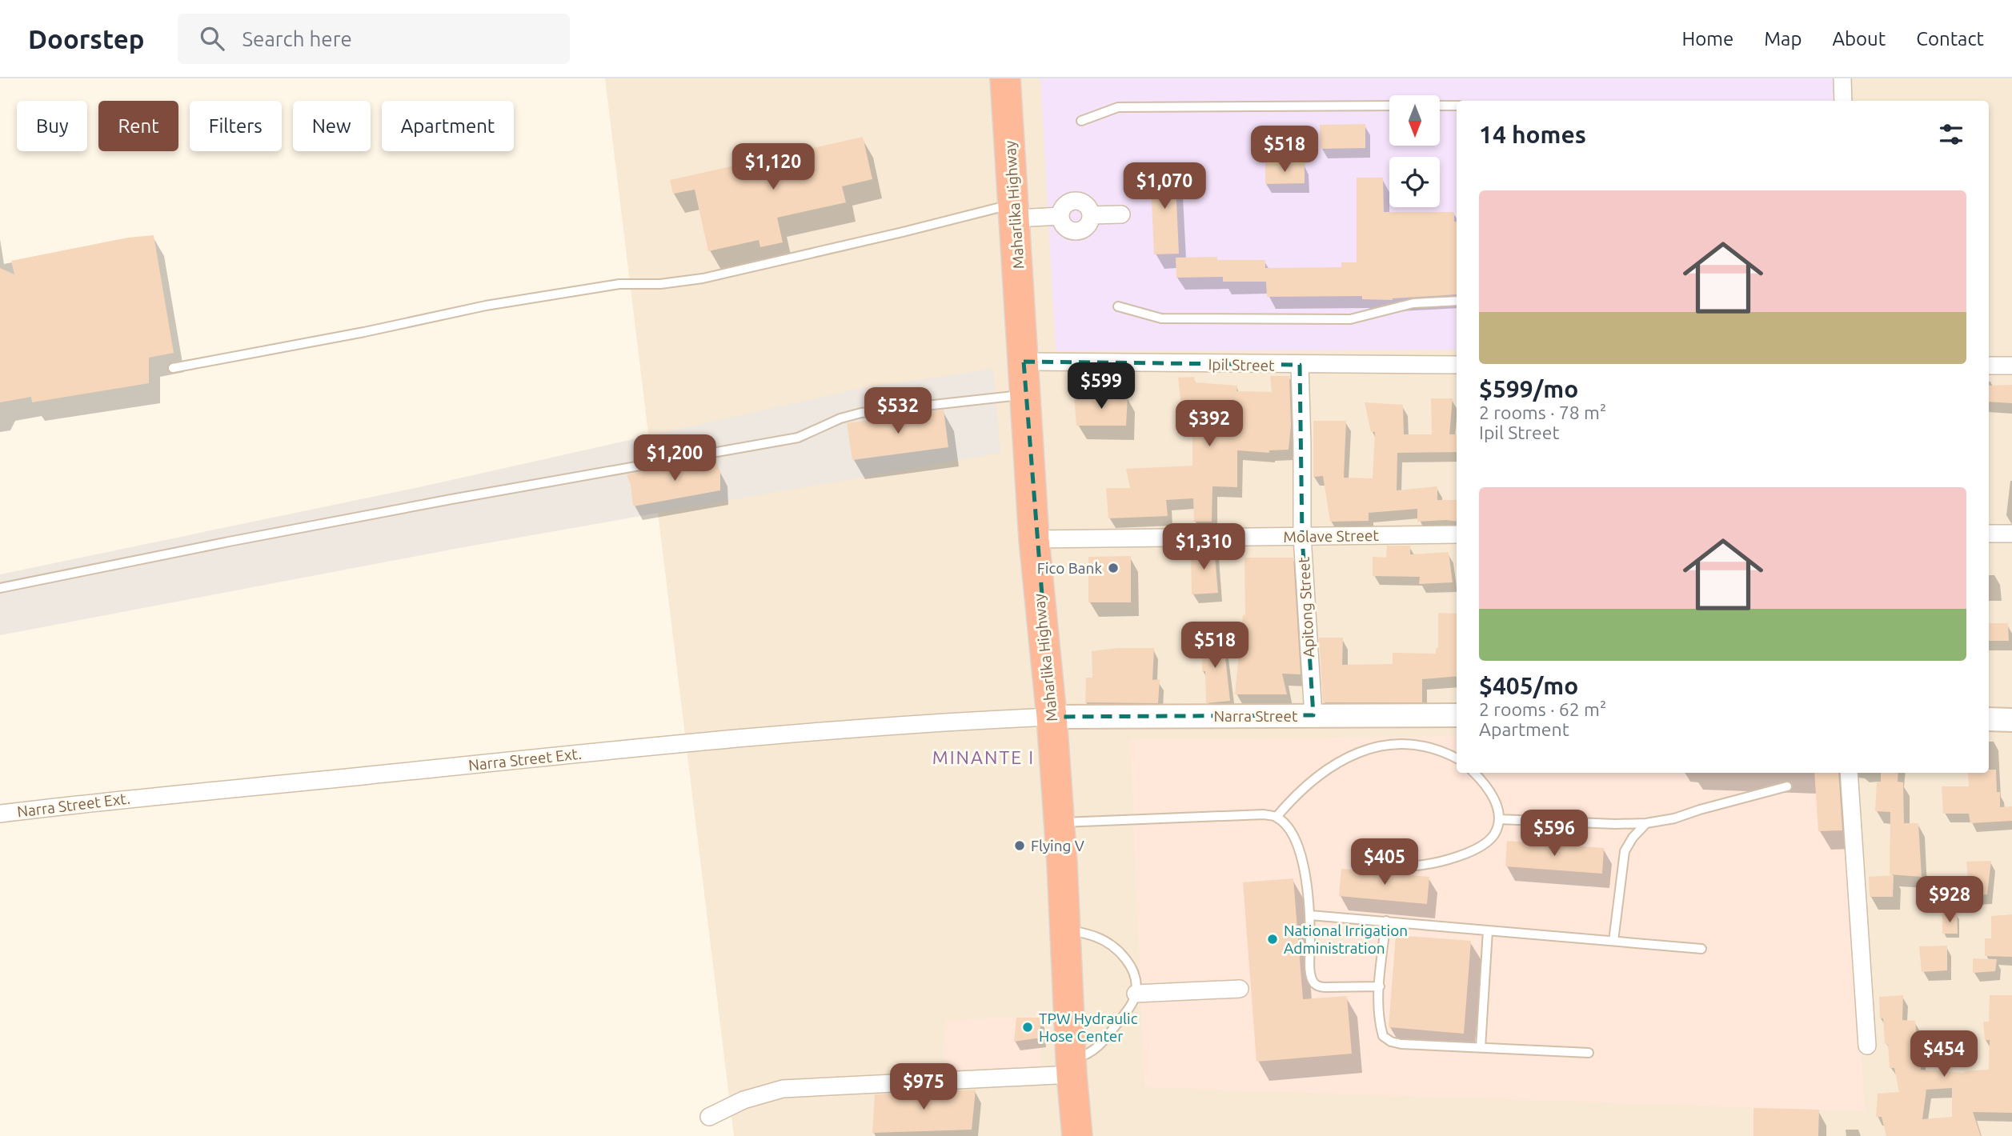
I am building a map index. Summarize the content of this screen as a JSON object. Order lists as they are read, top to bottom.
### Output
{
  "streets": {
    "highway": ["Maharlika Highway"],
    "street": [
      "Ipil Street",
      "Molave Street",
      "Apitong Street",
      "Narra Street",
      "Narra Street Ext."
    ]
  },
  "crossings": [
    ["Maharlika Highway", "Ipil Street"],
    ["Maharlika Highway", "Molave Street"],
    ["Maharlika Highway", "Narra Street"],
    ["Maharlika Highway", "Narra Street Ext."],
    ["Ipil Street", "Apitong Street"],
    ["Molave Street", "Apitong Street"],
    ["Apitong Street", "Narra Street"],
    ["Narra Street", "Narra Street Ext."]
  ],
  "districts": ["MINANTE I"],
  "places": [
    "Fico Bank",
    "Flying V",
    "National Irrigation Administration",
    "TPW Hydraulic Hose Center"
  ],
  "north": "bottom",
  "page": {
    "header": "Doorstep",
    "search": "Search here",
    "nav": [
      "Home",
      "Map",
      "About",
      "Contact"
    ],
    "chip": [
      "Buy",
      "Rent",
      "Filters",
      "New",
      "Apartment"
    ],
    "heading": "14 homes",
    "price": [
      "$518",
      "$1,120",
      "$1,070",
      "$599",
      "$532",
      "$392",
      "$1,200",
      "$1,310",
      "$518",
      "$596",
      "$405",
      "$928",
      "$454",
      "$975"
    ],
    "list": [
      {
        "name": "$599/mo",
        "note": "2 rooms · 78 m² · Ipil Street"
      },
      {
        "name": "$405/mo",
        "note": "2 rooms · 62 m² · Apartment"
      }
    ]
  }
}
